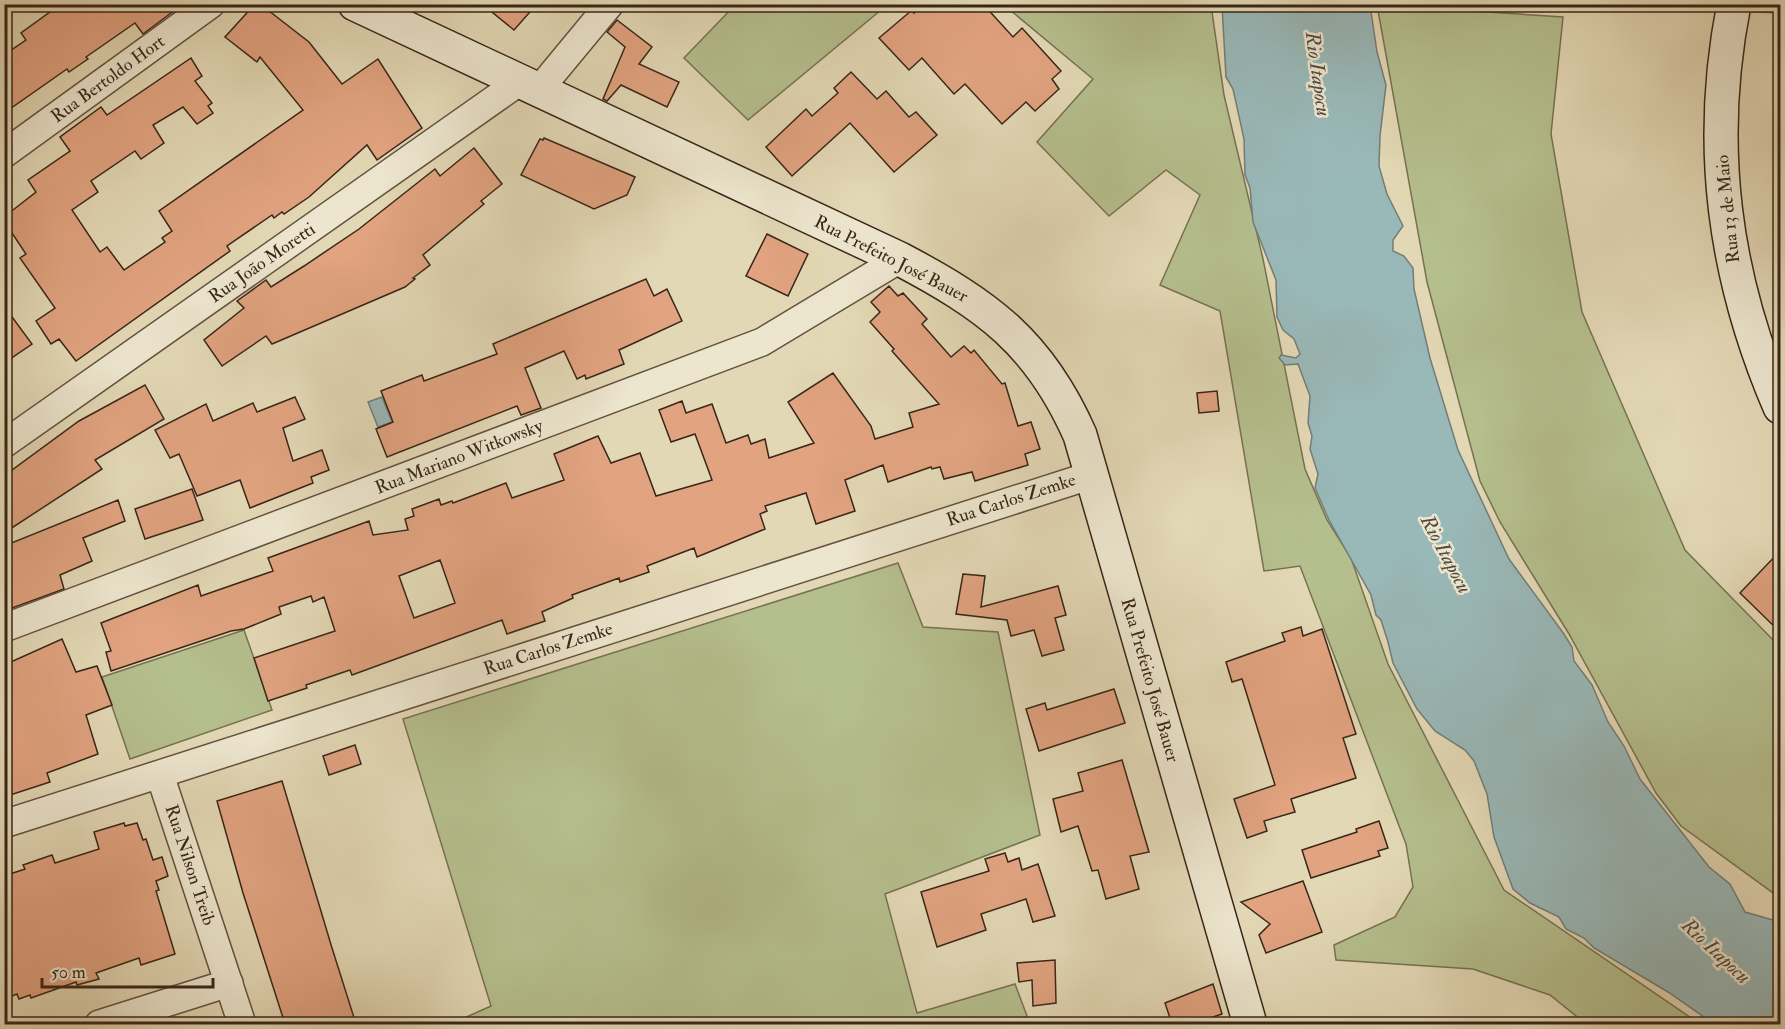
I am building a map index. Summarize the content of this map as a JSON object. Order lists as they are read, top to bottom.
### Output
{
  "streets": {
    "street": [
      "Rua Bertoldo Hort",
      "Rua 13 de Maio",
      "Rua Prefeito José Bauer",
      "Rua João Moretti",
      "Rua Mariano Witkowsky",
      "Rua Carlos Zemke",
      "Rua Nilson Treib"
    ]
  },
  "crossings": [
    ["Rua Prefeito José Bauer", "Rua João Moretti"],
    ["Rua Prefeito José Bauer", "Rua Mariano Witkowsky"],
    ["Rua Prefeito José Bauer", "Rua Carlos Zemke"],
    ["Rua Carlos Zemke", "Rua Nilson Treib"]
  ],
  "water": ["Rio Itapocu"],
  "scale_bar": "50 m"
}
